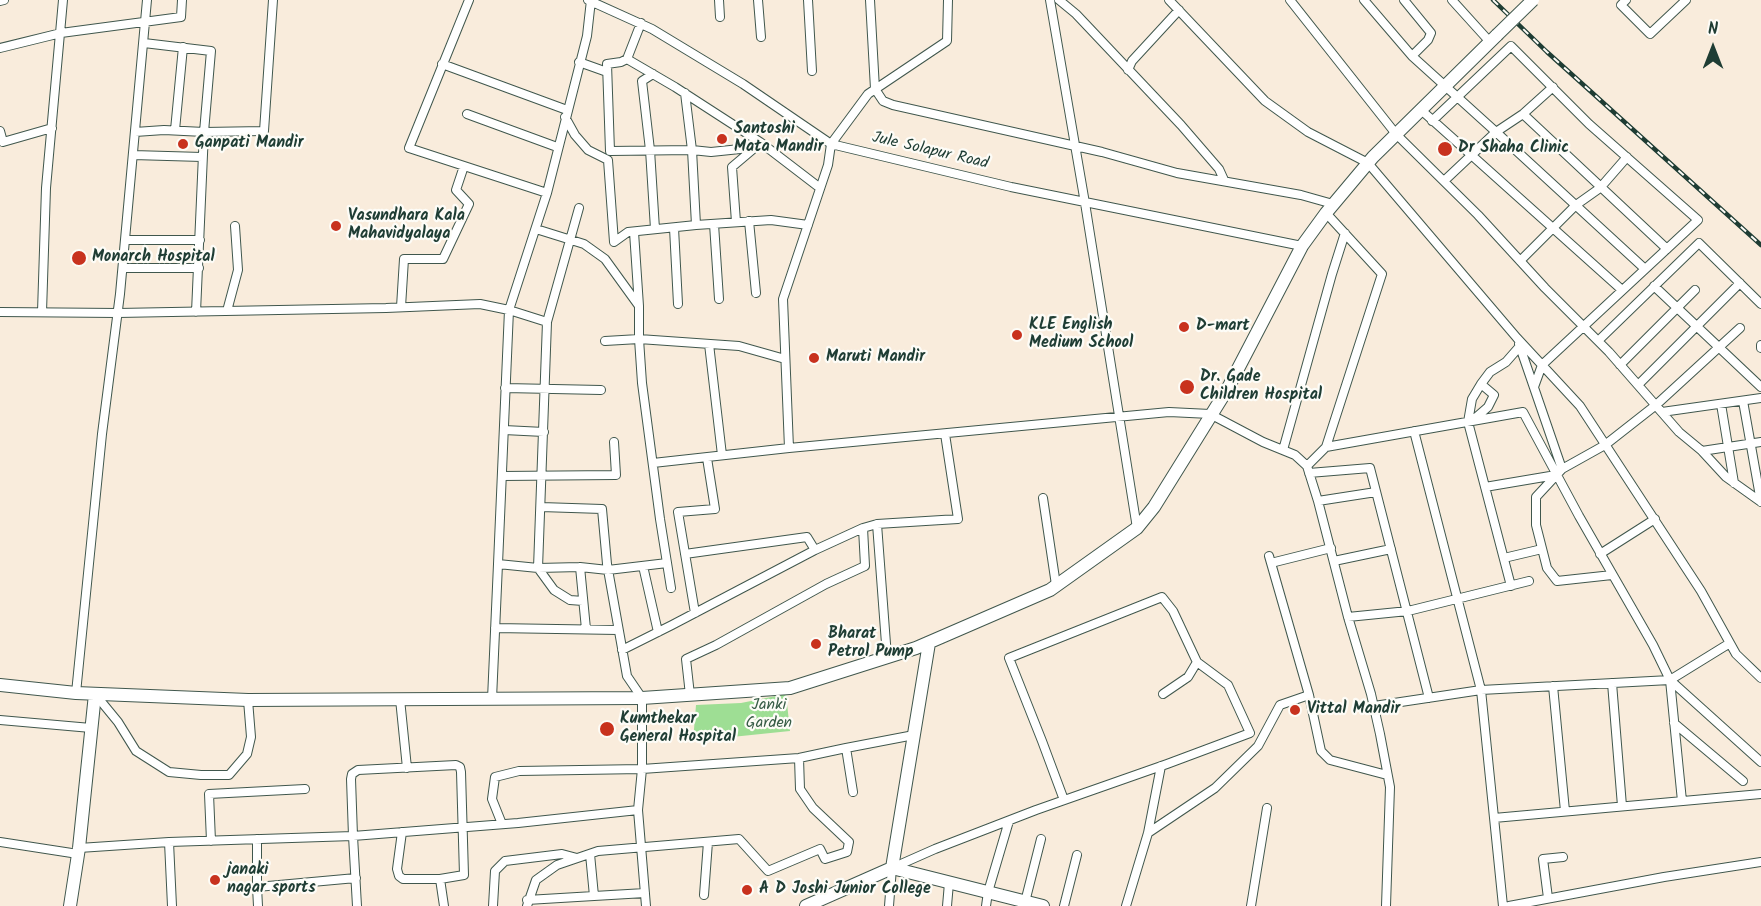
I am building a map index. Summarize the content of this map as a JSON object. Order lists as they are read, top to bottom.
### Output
{
  "streets": {
    "street": ["Jule Solapur Road"]
  },
  "parks": ["Janki Garden"],
  "places": [
    "Santoshi Mata Mandir",
    "Ganpati Mandir",
    "Dr Shaha Clinic",
    "Vasundhara Kala Mahavidyalaya",
    "Monarch Hospital",
    "D-mart",
    "KLE English Medium School",
    "Maruti Mandir",
    "Dr. Gade Children Hospital",
    "Bharat Petrol Pump",
    "Vittal Mandir",
    "Kumthekar General Hospital",
    "janaki nagar sports",
    "A D Joshi Junior College"
  ],
  "north": "top"
}
